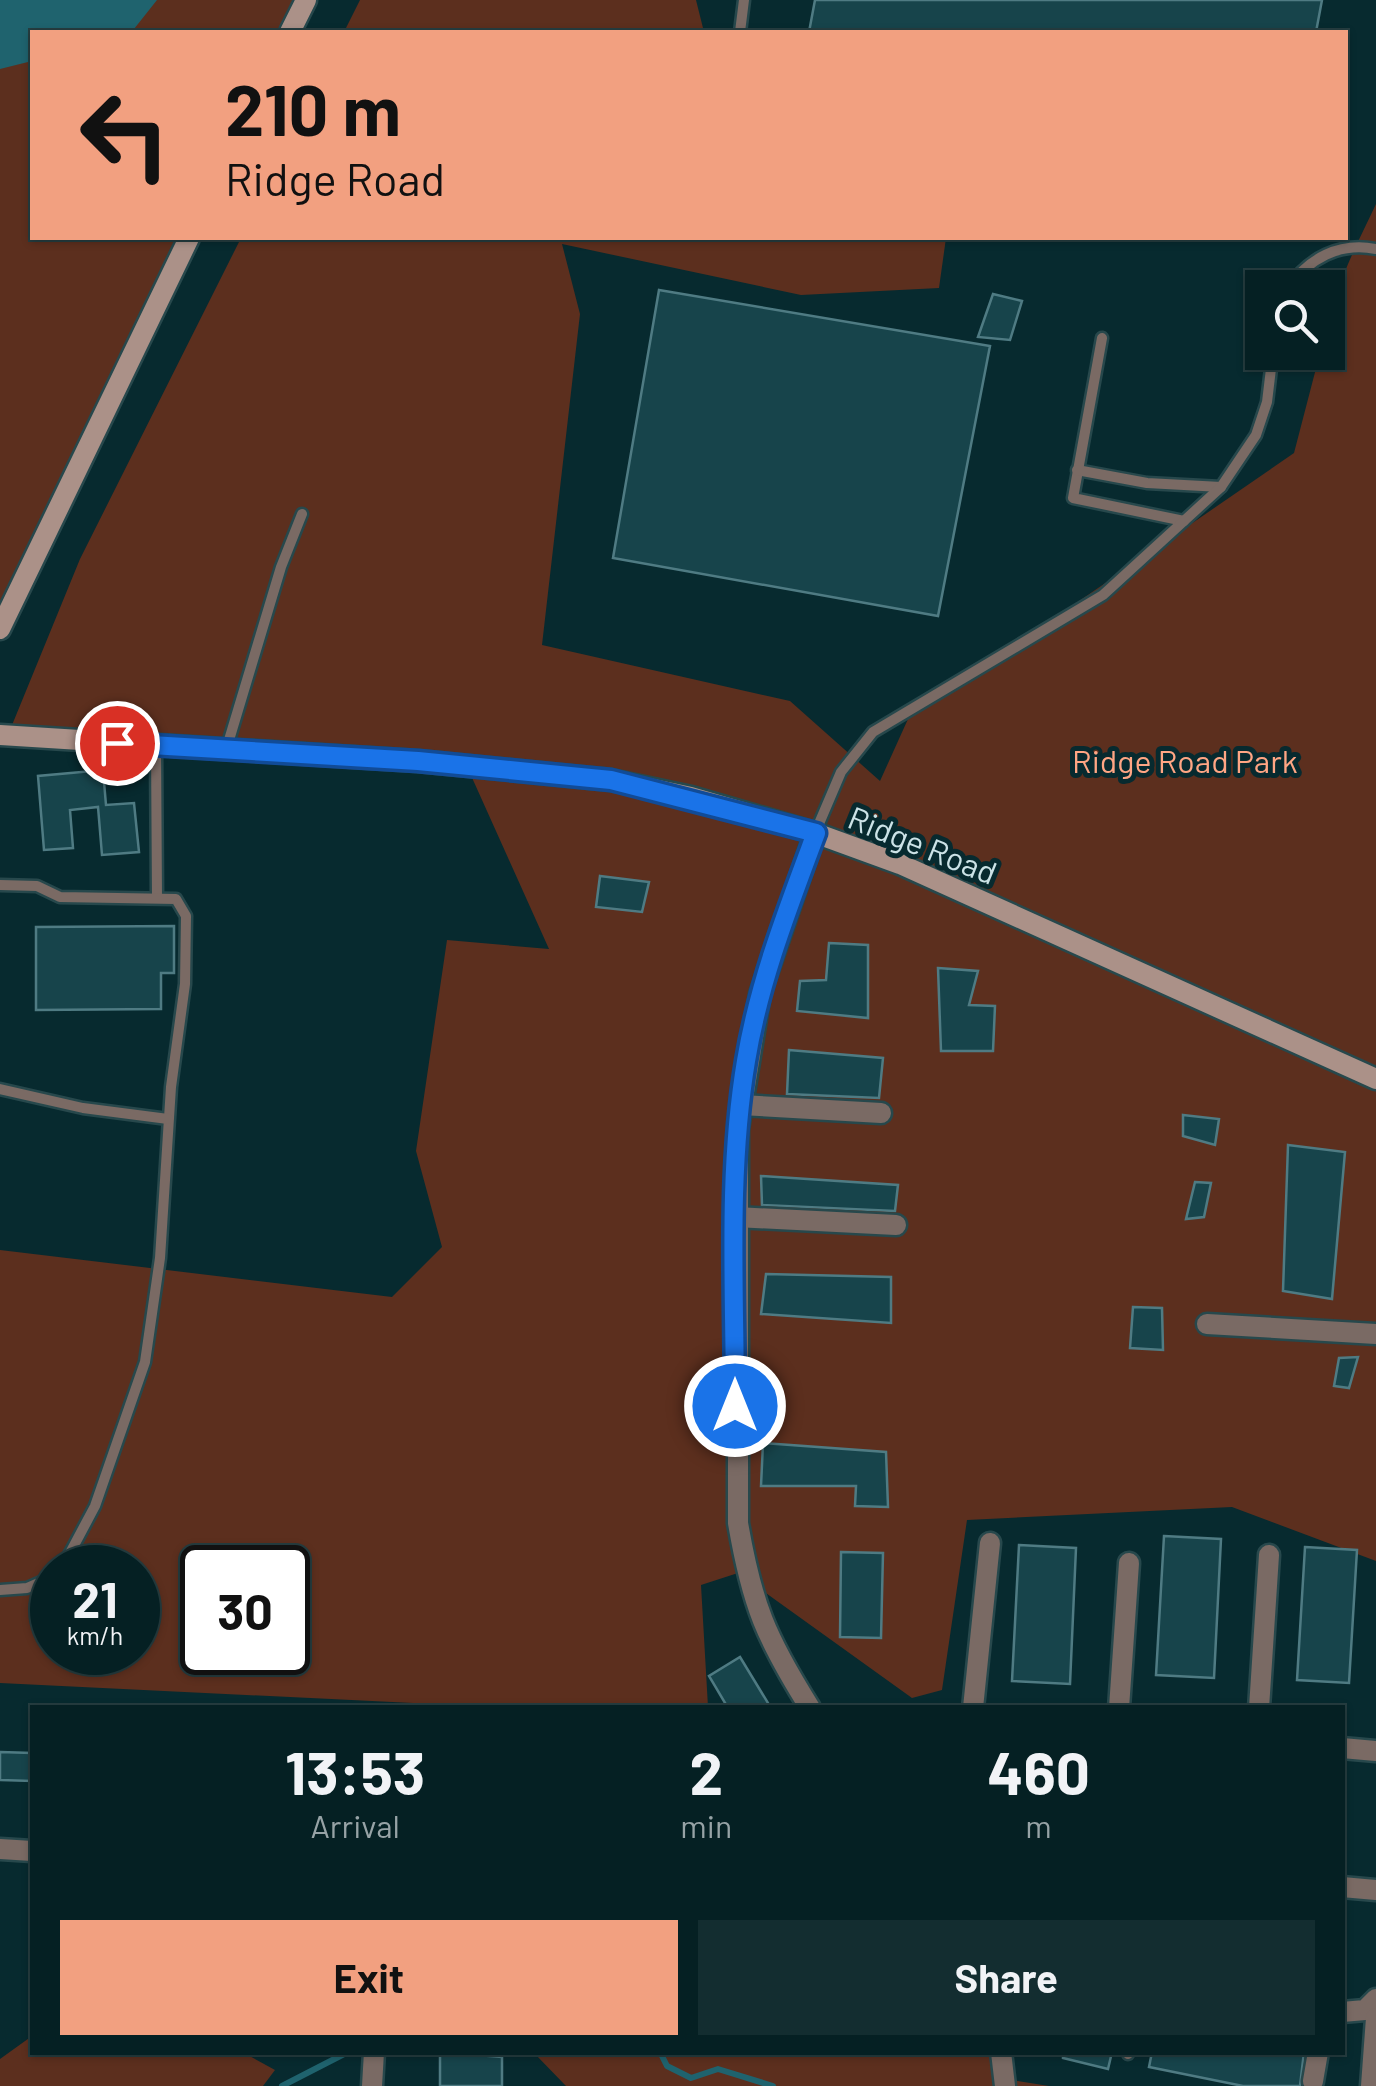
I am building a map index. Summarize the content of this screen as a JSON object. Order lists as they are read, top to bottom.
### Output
{
  "streets": {
    "street": ["Ridge Road"]
  },
  "parks": ["Ridge Road Park"],
  "page": {
    "turn": ["210 m", "Ridge Road"],
    "speed": "21 km/h",
    "limit": "30",
    "eta": [
      "13:53",
      "Arrival",
      "2",
      "min",
      "460",
      "m"
    ],
    "buttons": ["Exit", "Share"]
  }
}
